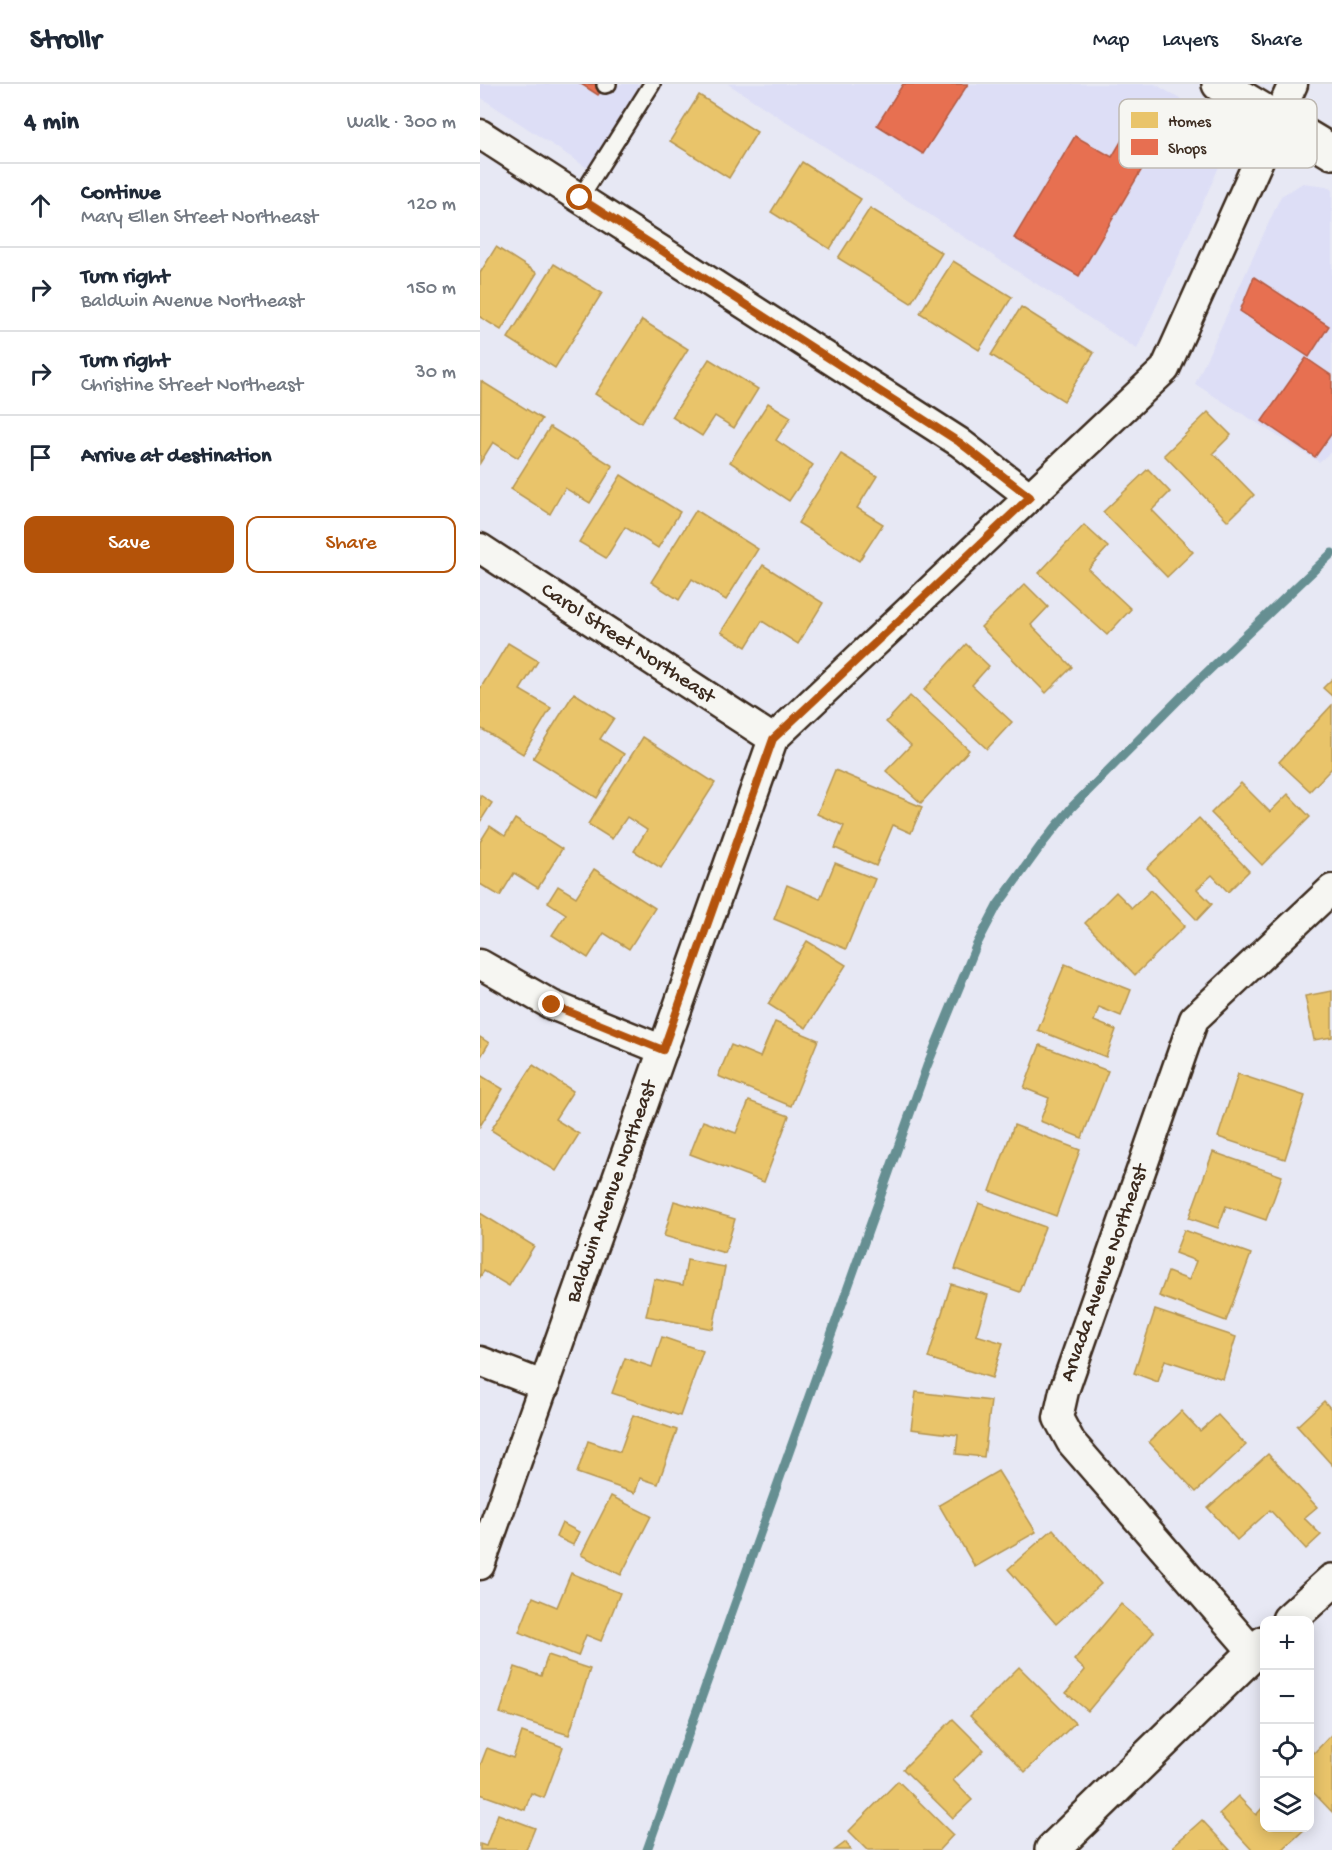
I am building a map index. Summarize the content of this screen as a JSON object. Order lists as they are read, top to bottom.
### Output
{
  "streets": {
    "street": ["Carol Street Northeast", "Baldwin Avenue Northeast", "Arvada Avenue Northeast"]
  },
  "crossings": [
    ["Carol Street Northeast", "Baldwin Avenue Northeast"]
  ],
  "legend": ["Homes", "Shops"],
  "page": {
    "header": "Strollr",
    "nav": ["Map", "Layers", "Share"],
    "heading": ["4 min", "Walk · 300 m"],
    "list": [
      ["Continue", "Mary Ellen Street Northeast", "120 m"],
      ["Turn right", "Baldwin Avenue Northeast", "150 m"],
      ["Turn right", "Christine Street Northeast", "30 m"],
      "Arrive at destination"
    ],
    "buttons": ["Save", "Share"],
    "map_buttons": ["+", "−"]
  }
}
